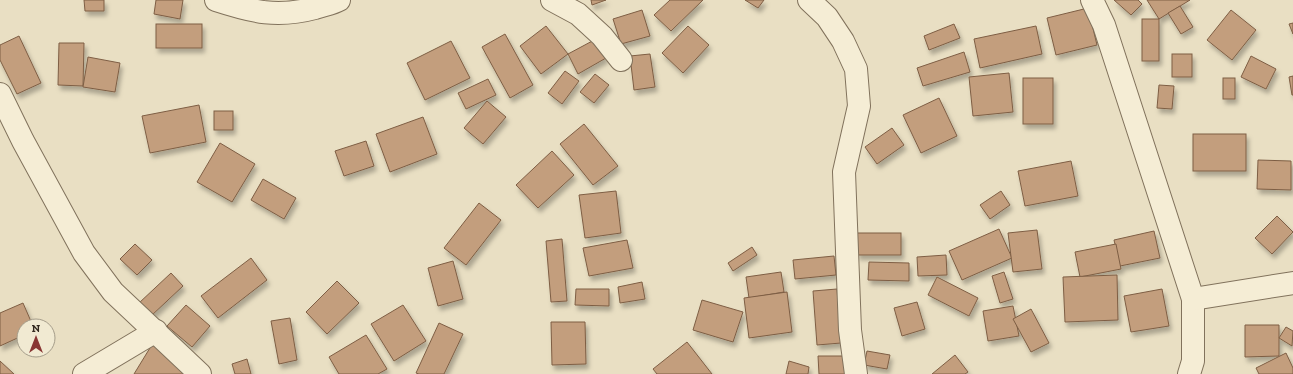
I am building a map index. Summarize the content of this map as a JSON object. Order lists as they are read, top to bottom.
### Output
{
  "north": "top"
}
